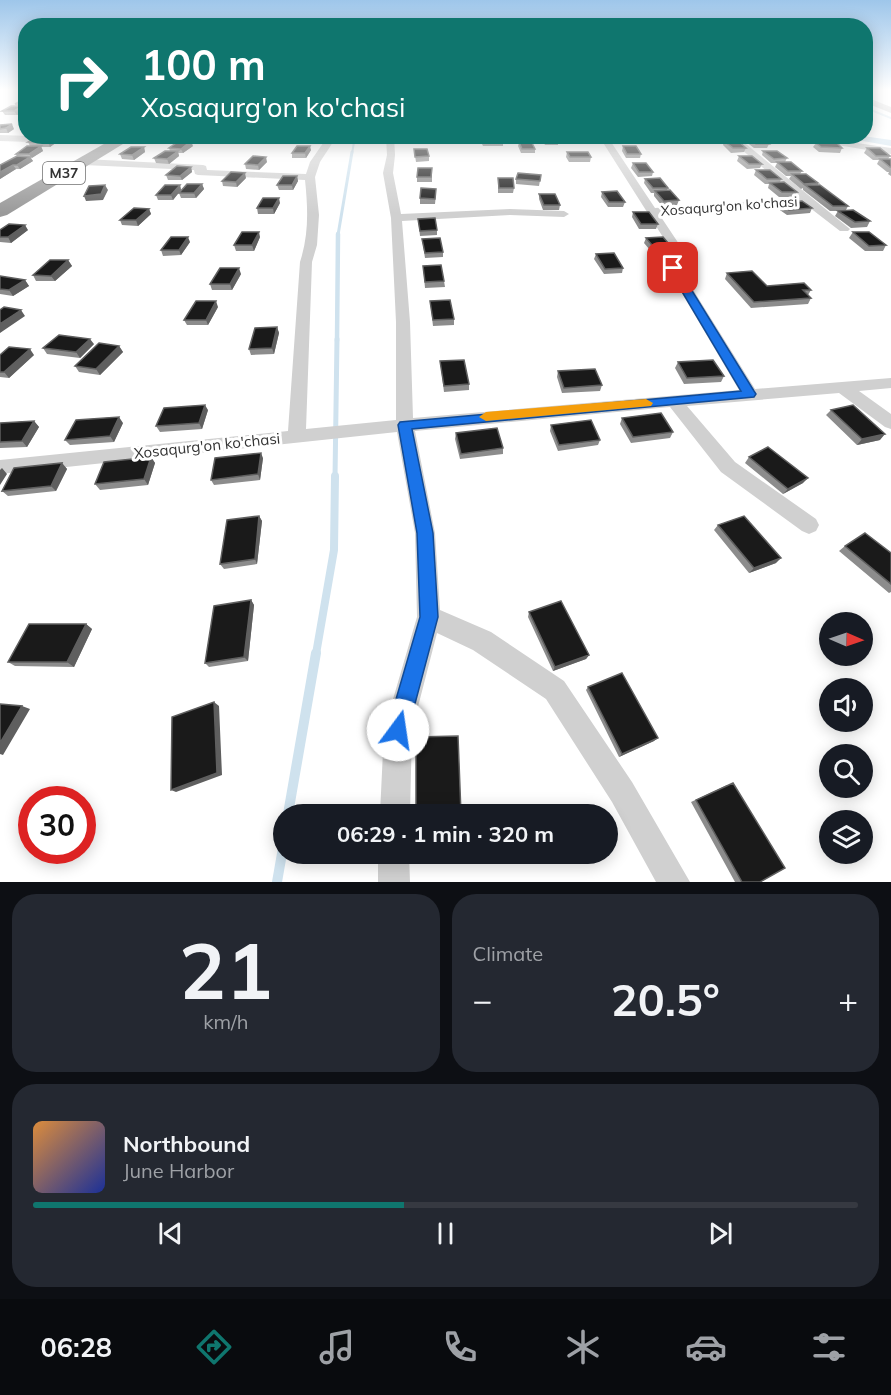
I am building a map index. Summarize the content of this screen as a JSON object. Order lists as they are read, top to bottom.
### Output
{
  "streets": {
    "highway": ["M37"],
    "street": ["Xosaqurg'on ko'chasi"]
  },
  "north": "right",
  "page": {
    "turn": ["100 m", "Xosaqurg'on ko'chasi"],
    "limit": "30",
    "trip": "06:29 · 1 min · 320 m",
    "tile": [
      ["21", "km/h"],
      "Climate"
    ],
    "heat": ["−", "20.5°", "+"],
    "song": ["Northbound", "June Harbor"],
    "tabs": "06:28"
  }
}
